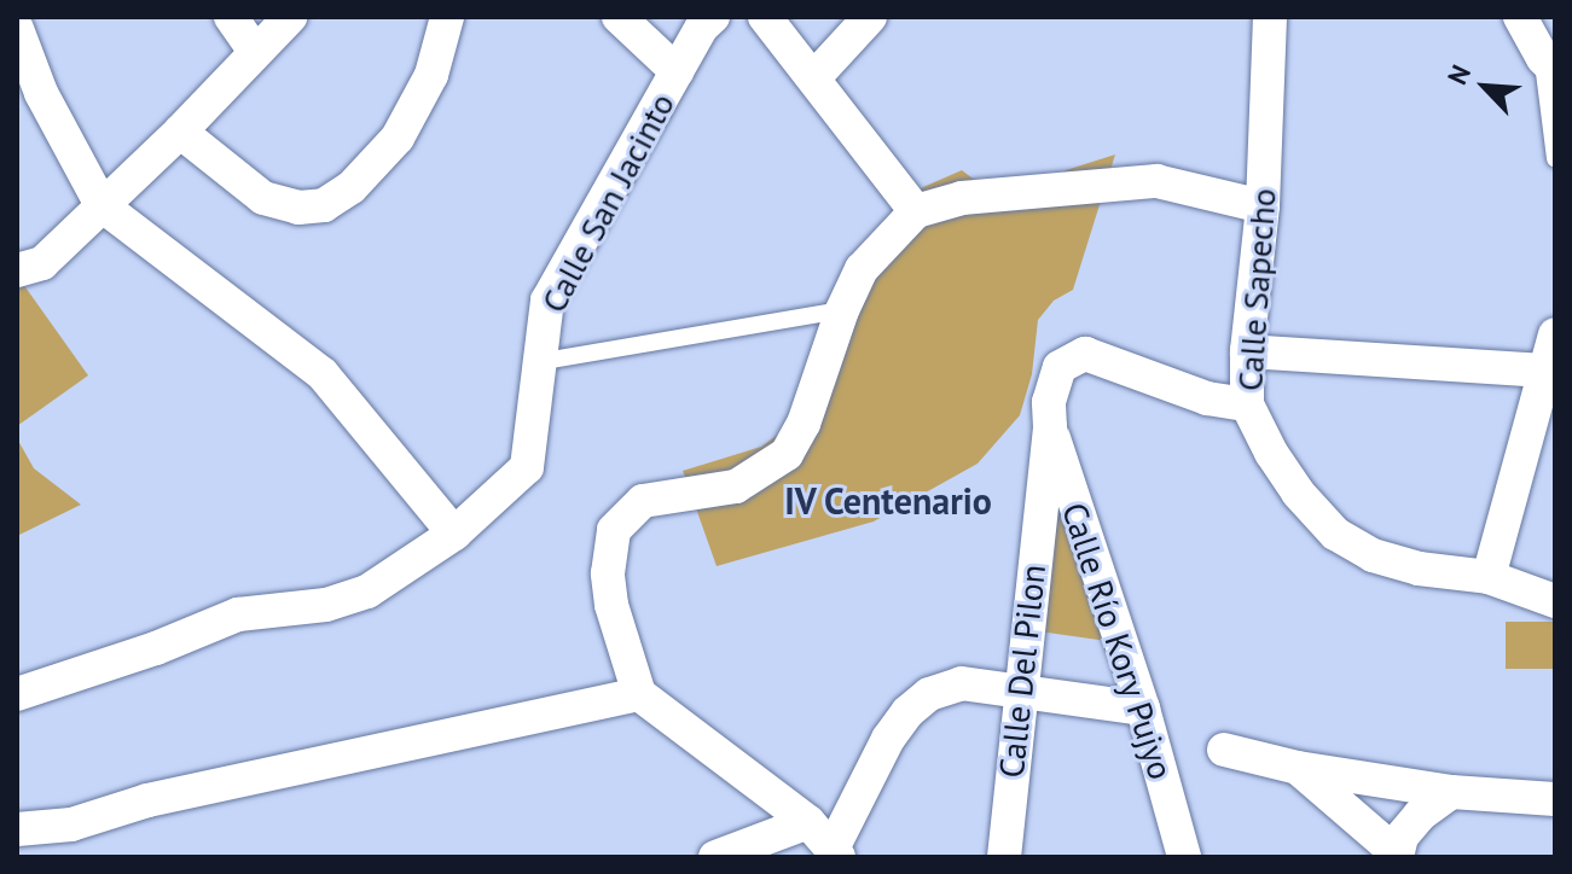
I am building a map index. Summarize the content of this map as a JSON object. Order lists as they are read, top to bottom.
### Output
{
  "streets": {
    "street": [
      "Calle San Jacinto",
      "Calle Sapecho",
      "Calle Río Kory Pujyo",
      "Calle Del Pilon"
    ]
  },
  "crossings": [
    ["Calle Sapecho", "Calle Del Pilon"],
    ["Calle Río Kory Pujyo", "Calle Del Pilon"]
  ],
  "districts": ["IV Centenario"],
  "north": "top left"
}
